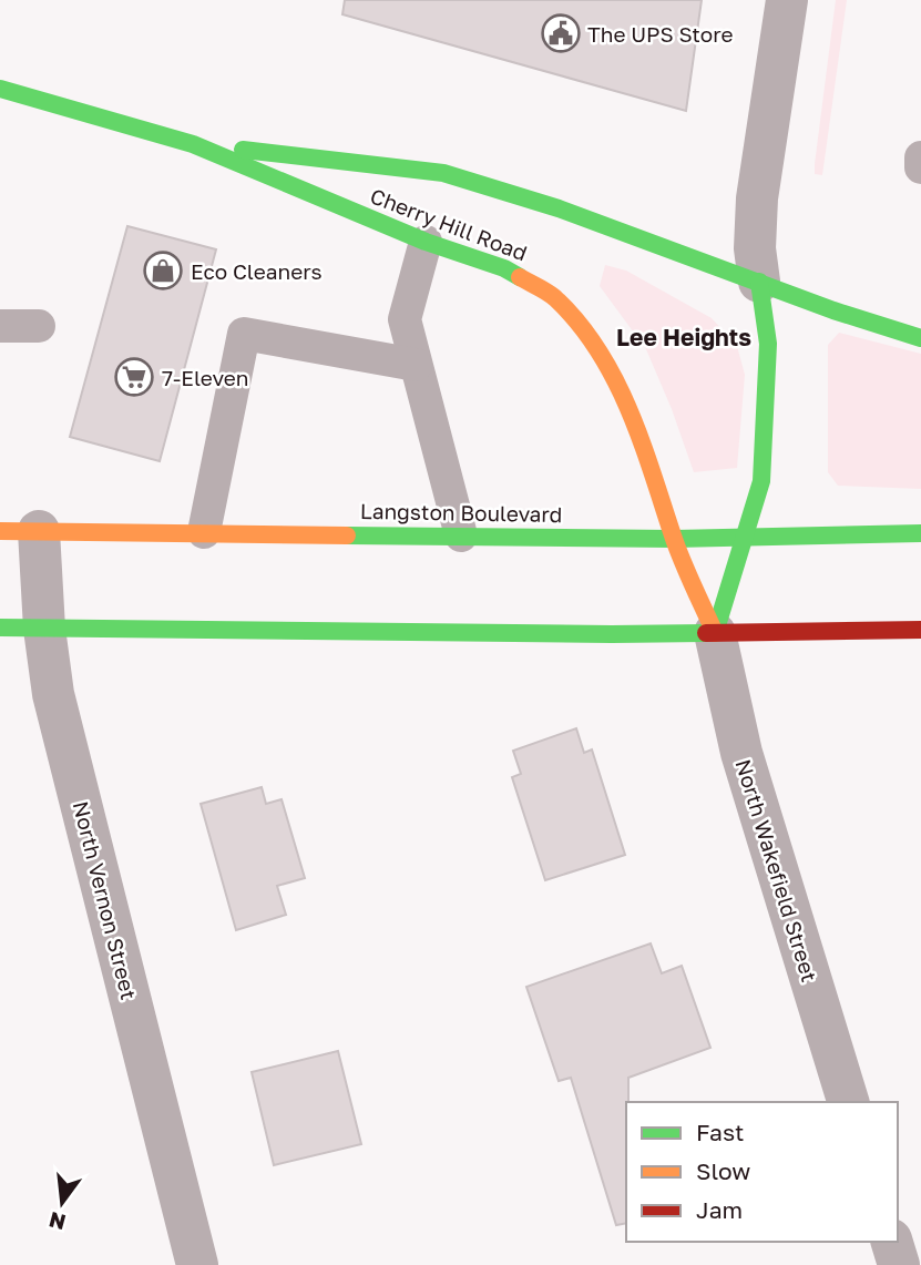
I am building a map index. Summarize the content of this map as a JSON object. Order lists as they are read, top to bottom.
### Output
{
  "streets": {
    "street": [
      "Cherry Hill Road",
      "Langston Boulevard",
      "North Wakefield Street",
      "North Vernon Street"
    ]
  },
  "crossings": [
    ["Cherry Hill Road", "Langston Boulevard"],
    ["Cherry Hill Road", "North Wakefield Street"],
    ["Langston Boulevard", "North Vernon Street"]
  ],
  "districts": ["Lee Heights"],
  "places": {
    "public building": ["The UPS Store"],
    "shop": ["Eco Cleaners"],
    "supermarket": ["7-Eleven"]
  },
  "legend": ["Fast", "Slow", "Jam"],
  "north": "bottom"
}
